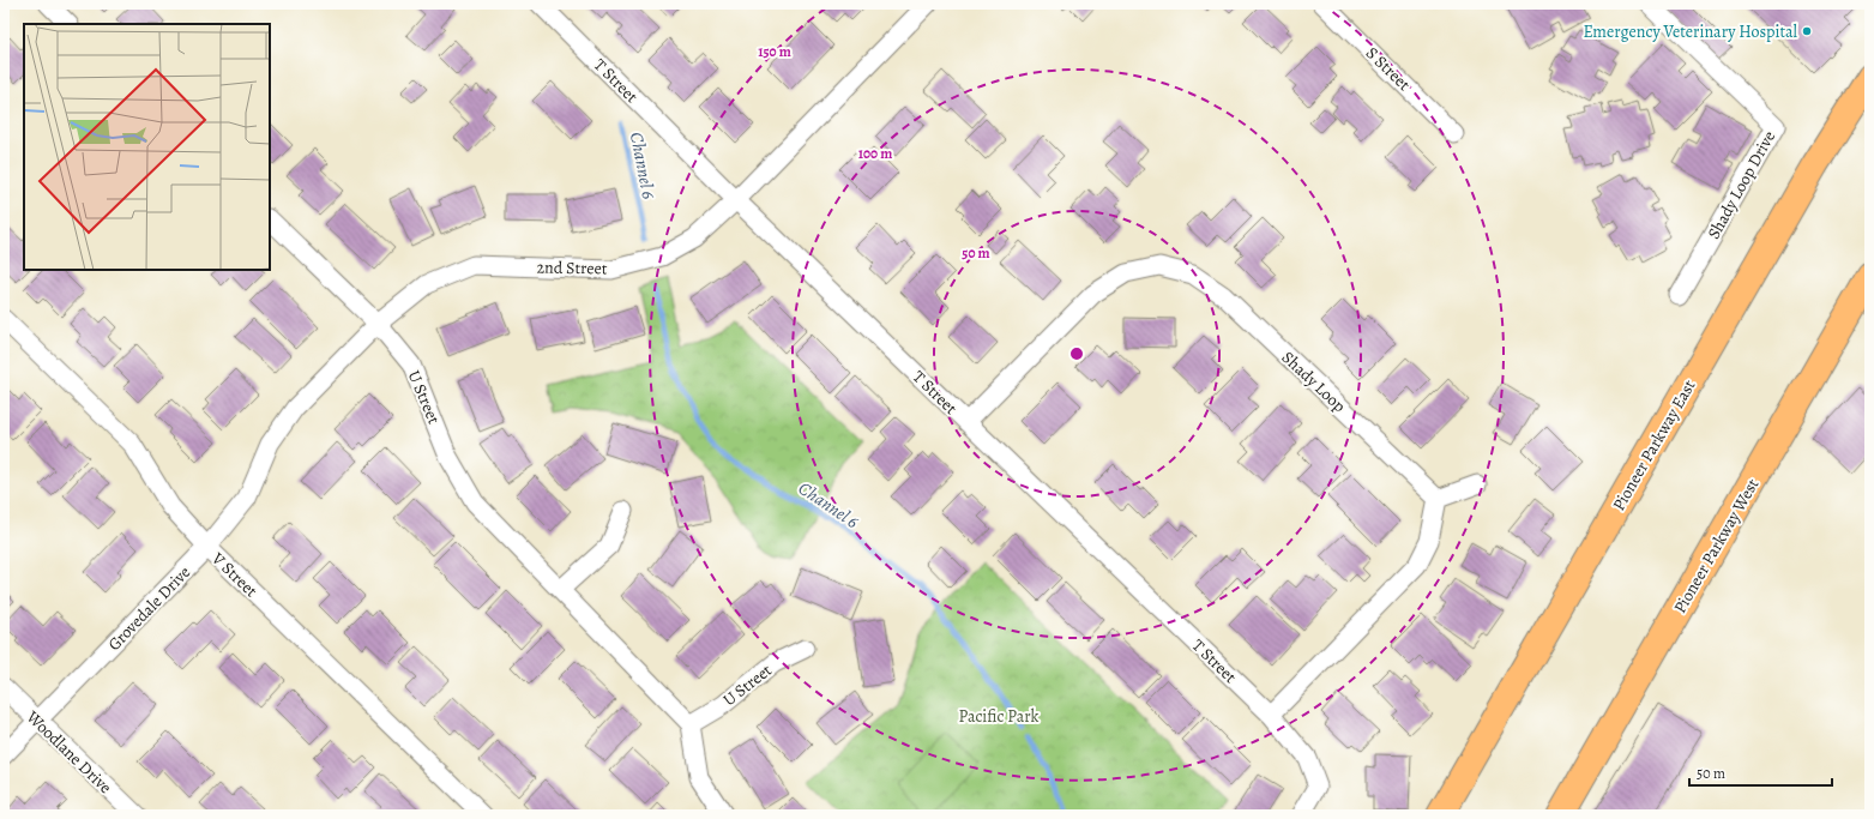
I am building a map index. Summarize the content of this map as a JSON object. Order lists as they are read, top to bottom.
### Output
{
  "streets": {
    "main road": ["Pioneer Parkway East", "Pioneer Parkway West"],
    "street": [
      "S Street",
      "T Street",
      "Shady Loop Drive",
      "2nd Street",
      "Shady Loop",
      "U Street",
      "V Street",
      "Grovedale Drive",
      "Woodlane Drive"
    ]
  },
  "crossings": [
    ["T Street", "2nd Street"],
    ["T Street", "Shady Loop"],
    ["2nd Street", "U Street"],
    ["2nd Street", "Grovedale Drive"],
    ["V Street", "Grovedale Drive"],
    ["Grovedale Drive", "Woodlane Drive"]
  ],
  "water": ["Channel 6"],
  "parks": ["Pacific Park"],
  "places": ["Emergency Veterinary Hospital"],
  "scale_bar": "50 m",
  "rings": ["150 m", "100 m", "50 m"]
}
